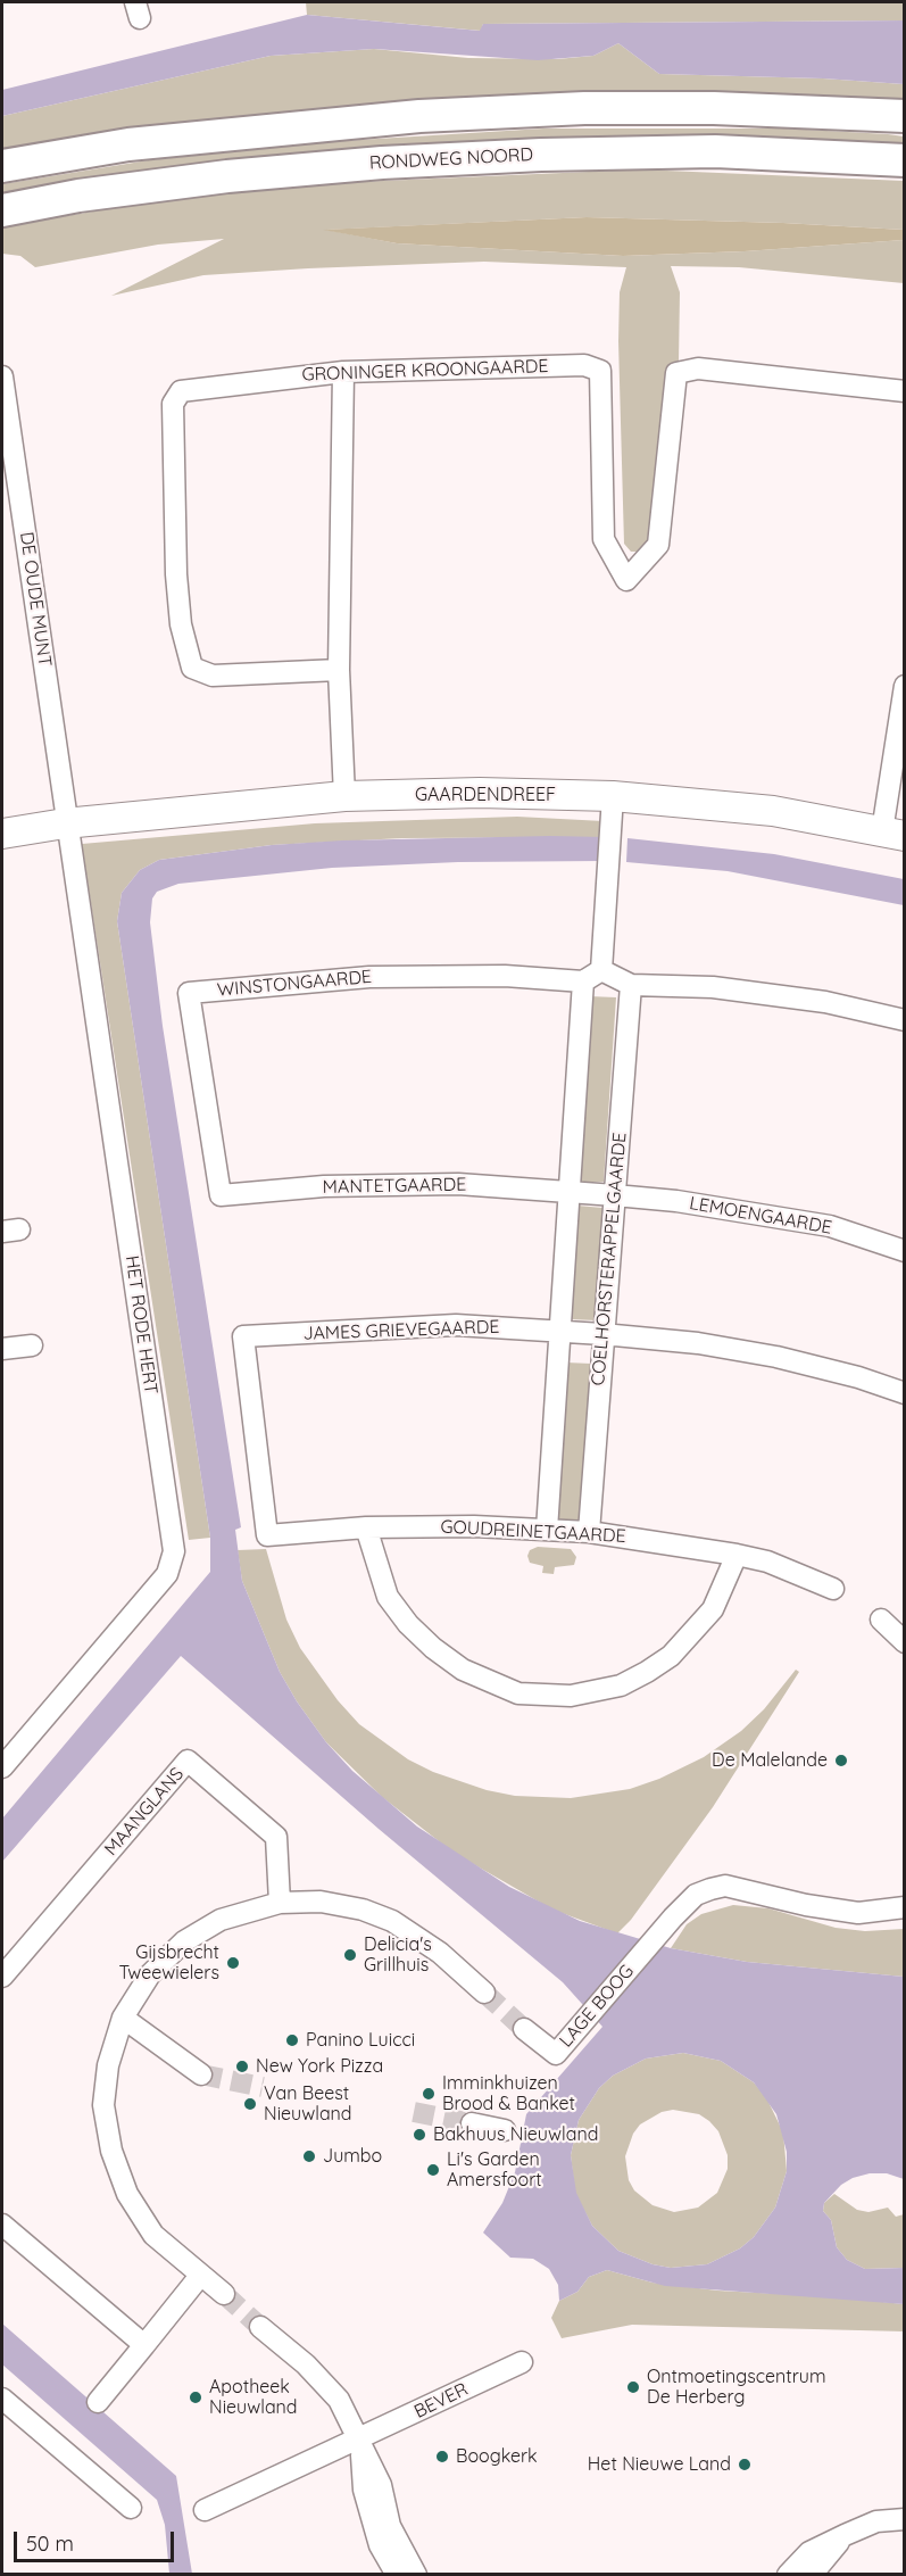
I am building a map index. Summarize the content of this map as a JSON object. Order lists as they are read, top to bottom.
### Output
{
  "streets": {
    "main road": ["RONDWEG NOORD"],
    "street": [
      "GRONINGER KROONGAARDE",
      "DE OUDE MUNT",
      "GAARDENDREEF",
      "WINSTONGAARDE",
      "MANTETGAARDE",
      "LEMOENGAARDE",
      "COELHORSTERAPPELGAARDE",
      "HET RODE HERT",
      "JAMES GRIEVEGAARDE",
      "GOUDREINETGAARDE",
      "MAANGLANS",
      "LAGE BOOG",
      "BEVER"
    ]
  },
  "crossings": [
    ["DE OUDE MUNT", "GAARDENDREEF"],
    ["DE OUDE MUNT", "HET RODE HERT"],
    ["GAARDENDREEF", "HET RODE HERT"],
    ["WINSTONGAARDE", "MANTETGAARDE"],
    ["MANTETGAARDE", "LEMOENGAARDE"],
    ["MANTETGAARDE", "COELHORSTERAPPELGAARDE"],
    ["LEMOENGAARDE", "COELHORSTERAPPELGAARDE"],
    ["COELHORSTERAPPELGAARDE", "JAMES GRIEVEGAARDE"],
    ["COELHORSTERAPPELGAARDE", "GOUDREINETGAARDE"],
    ["JAMES GRIEVEGAARDE", "GOUDREINETGAARDE"]
  ],
  "places": [
    "De Malelande",
    "Delicia's Grillhuis",
    "Gijsbrecht Tweewielers",
    "Panino Luicci",
    "New York Pizza",
    "Imminkhuizen Brood & Banket",
    "Van Beest Nieuwland",
    "Bakhuus Nieuwland",
    "Jumbo",
    "Li's Garden Amersfoort",
    "Ontmoetingscentrum De Herberg",
    "Apotheek Nieuwland",
    "Boogkerk",
    "Het Nieuwe Land"
  ],
  "scale_bar": "50 m"
}
